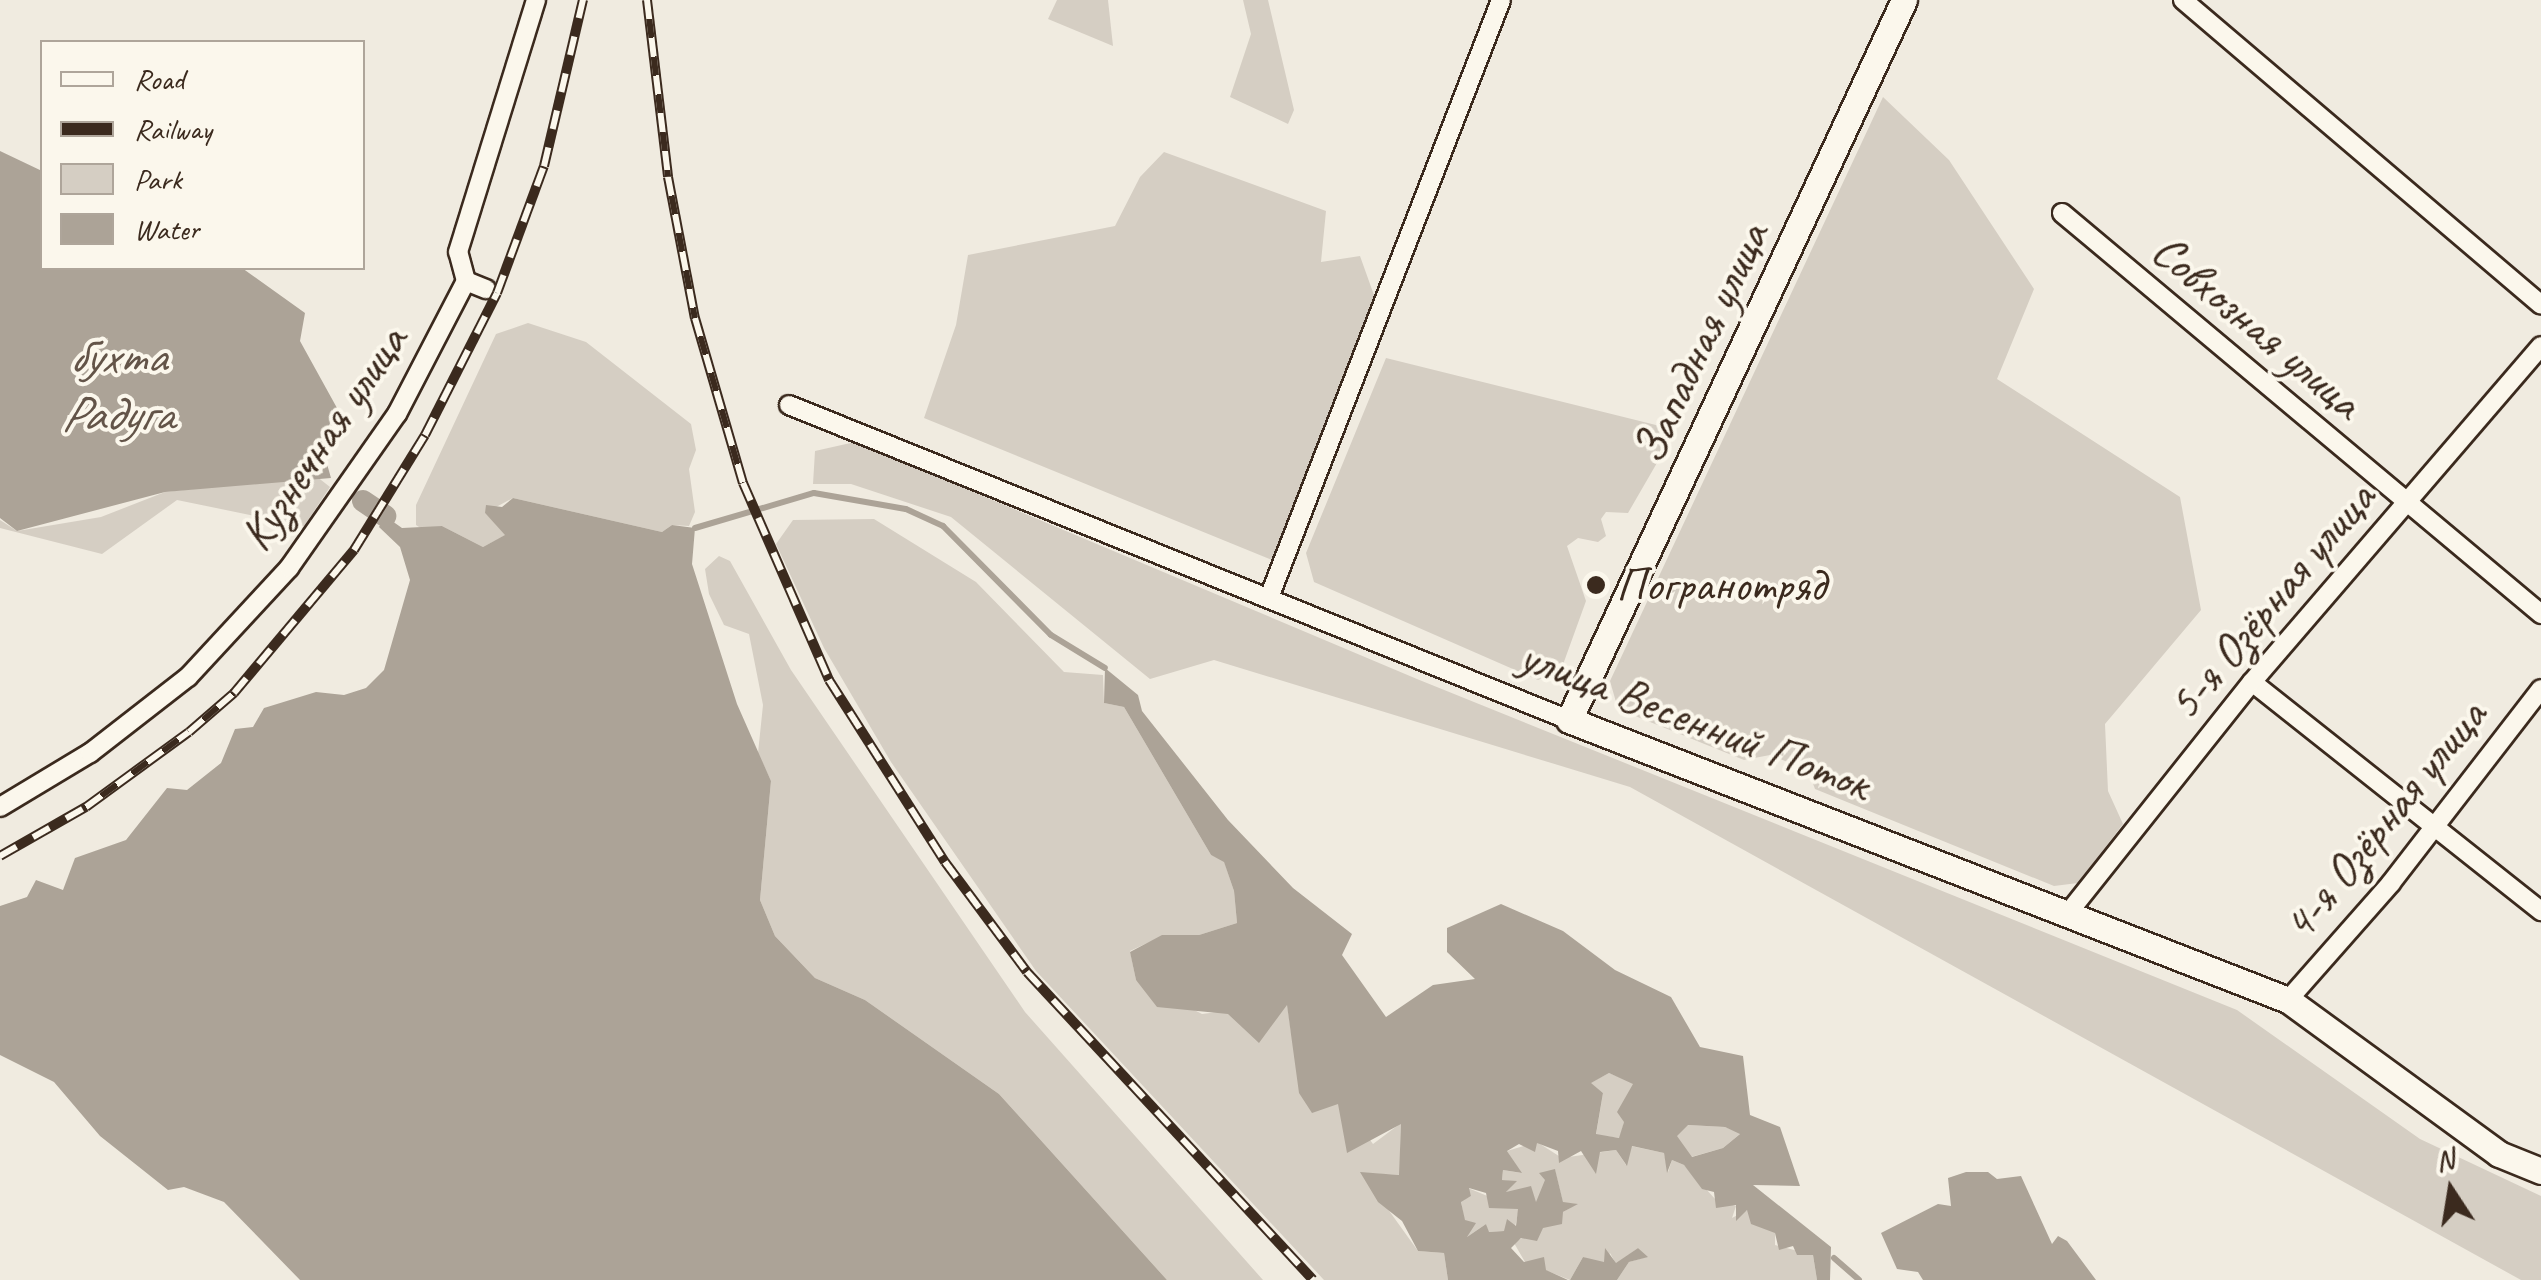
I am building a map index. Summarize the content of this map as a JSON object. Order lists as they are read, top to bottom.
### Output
{
  "streets": {
    "street": [
      "Совхозная улица",
      "Западная улица",
      "Кузнечная улица",
      "5-я Озёрная улица",
      "улица Весенний Поток",
      "4-я Озёрная улица"
    ]
  },
  "crossings": [
    ["Совхозная улица", "5-я Озёрная улица"],
    ["Западная улица", "улица Весенний Поток"],
    ["5-я Озёрная улица", "улица Весенний Поток"],
    ["улица Весенний Поток", "4-я Озёрная улица"]
  ],
  "water": ["бухта Радуга"],
  "places": ["Погранотряд"],
  "legend": [
    "Road",
    "Railway",
    "Park",
    "Water"
  ],
  "north": "top"
}
